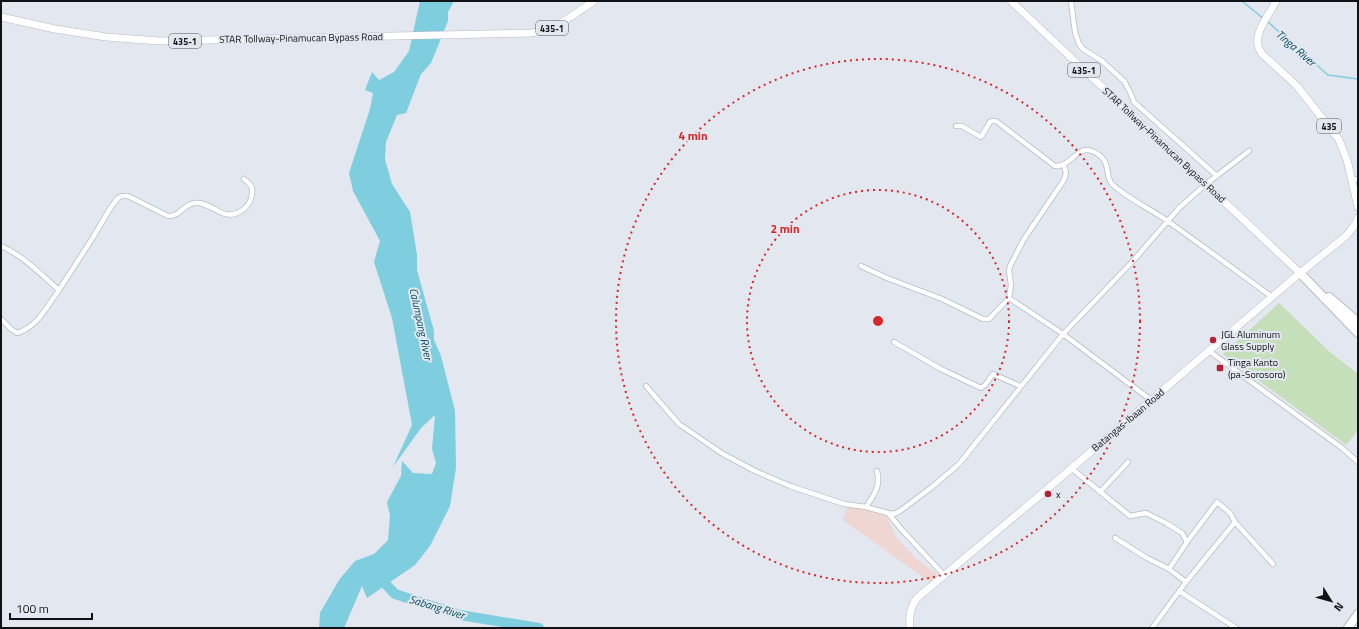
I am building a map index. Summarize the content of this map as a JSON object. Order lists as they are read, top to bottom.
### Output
{
  "streets": {
    "main road": [
      "435-1",
      "STAR Tollway-Pinamucan Bypass Road",
      "435",
      "Batangas-Ibaan Road"
    ]
  },
  "crossings": [
    ["STAR Tollway-Pinamucan Bypass Road", "Batangas-Ibaan Road"]
  ],
  "water": ["Tinga River", "Calumpang River", "Sabang River"],
  "places": {
    "other": ["JGL Aluminum Glass Supply", "x"],
    "transit": ["Tinga Kanto (pa-Sorosoro)"]
  },
  "scale_bar": "100 m",
  "north": "bottom right",
  "rings": ["4 min", "2 min"]
}
